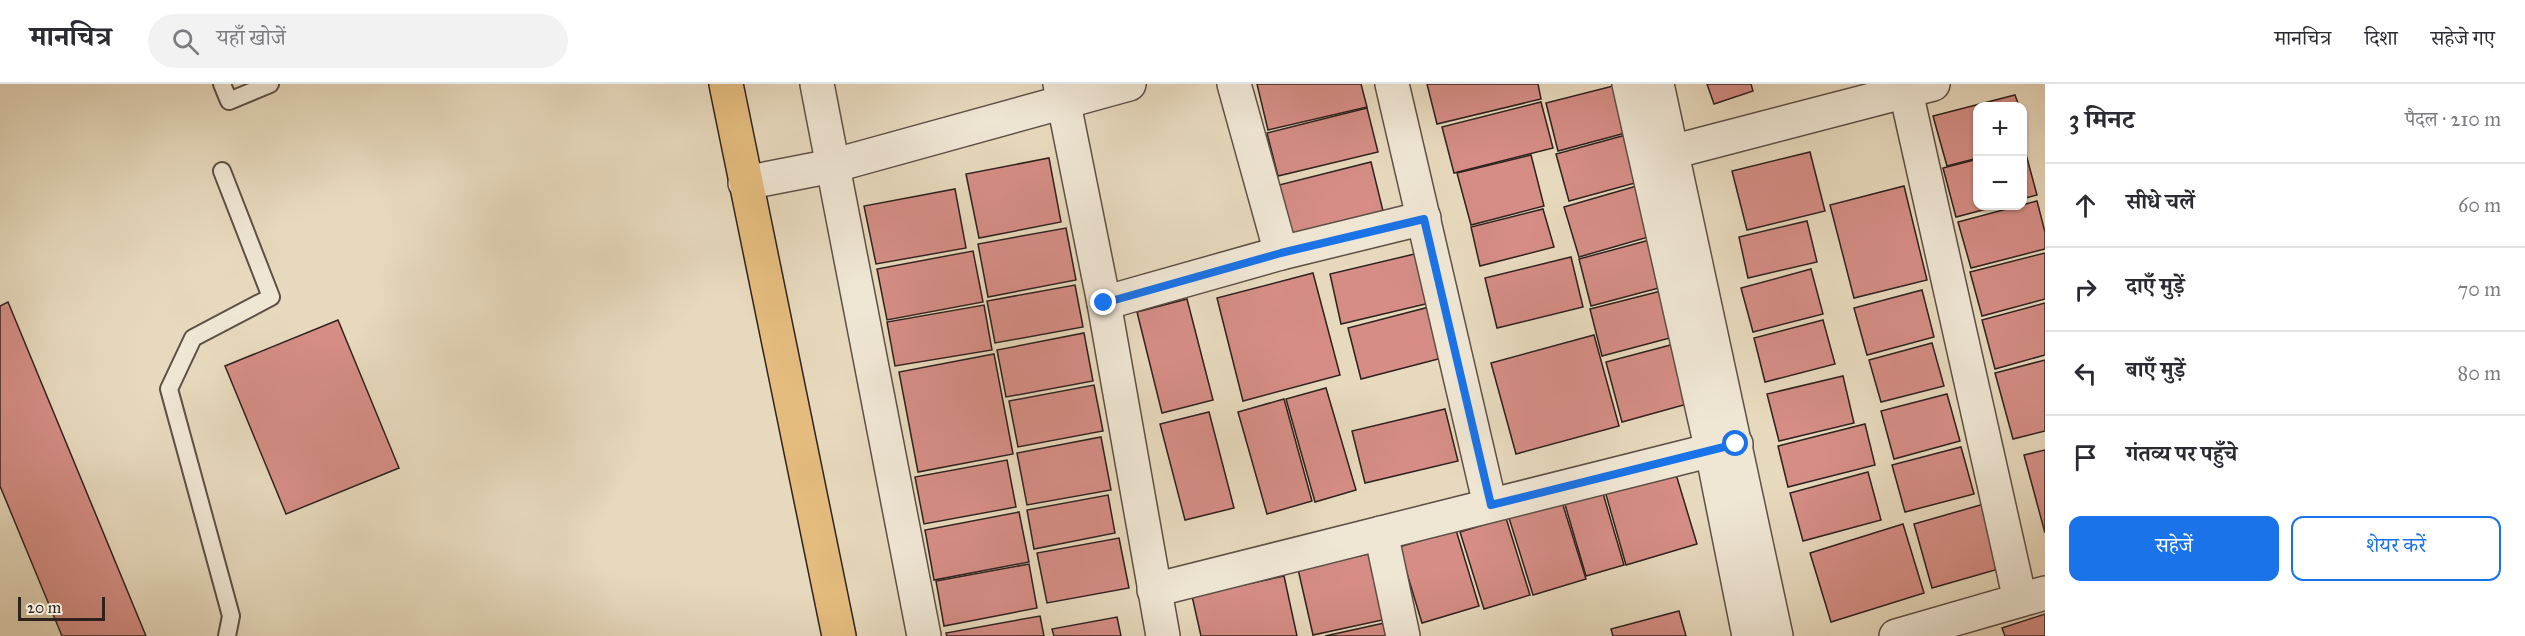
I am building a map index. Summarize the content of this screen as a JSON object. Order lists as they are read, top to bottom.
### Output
{
  "scale_bar": "20 m",
  "page": {
    "header": "मानचित्र",
    "search": "यहाँ खोजें",
    "nav": ["मानचित्र", "दिशा", "सहेजे गए"],
    "heading": ["3 मिनट", "पैदल · 210 m"],
    "map_buttons": ["+", "−"],
    "list": [
      ["सीधे चलें", "60 m"],
      ["दाएँ मुड़ें", "70 m"],
      ["बाएँ मुड़ें", "80 m"],
      "गंतव्य पर पहुँचे"
    ],
    "buttons": ["सहेजें", "शेयर करें"],
    "scale": "20 m"
  }
}
